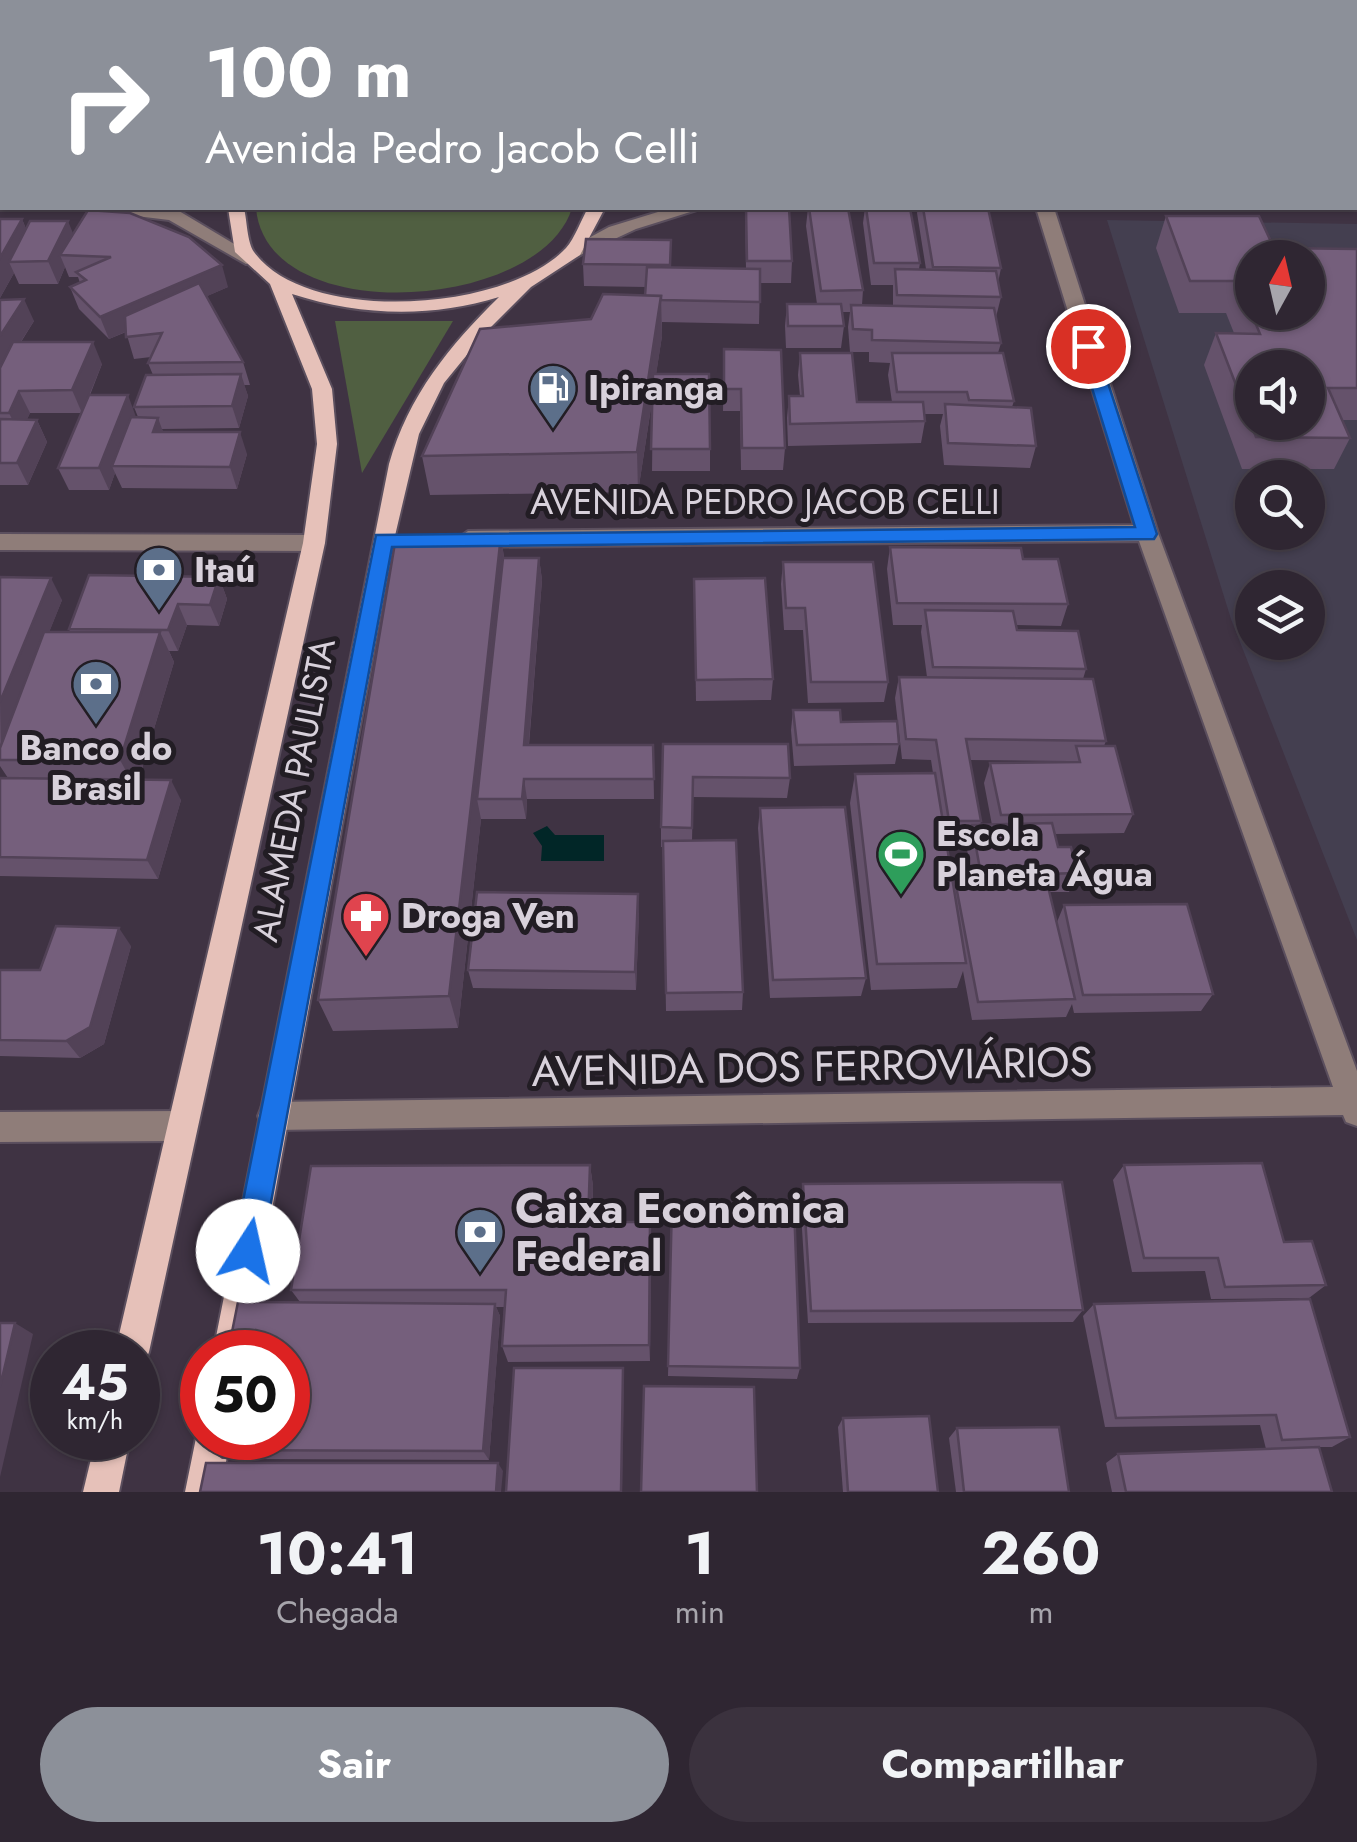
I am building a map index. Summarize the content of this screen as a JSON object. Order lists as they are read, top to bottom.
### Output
{
  "streets": {
    "main road": ["ALAMEDA PAULISTA"],
    "street": ["AVENIDA PEDRO JACOB CELLI", "AVENIDA DOS FERROVIÁRIOS"]
  },
  "crossings": [
    ["ALAMEDA PAULISTA", "AVENIDA DOS FERROVIÁRIOS"]
  ],
  "places": {
    "fuel station": ["Ipiranga"],
    "bank": ["Itaú", "Banco do Brasil", "Caixa Econômica Federal"],
    "sports": ["Escola Planeta Água"],
    "pharmacy": ["Droga Ven"]
  },
  "north": "top",
  "page": {
    "turn": ["100 m", "Avenida Pedro Jacob Celli"],
    "speed": "45 km/h",
    "limit": "50",
    "eta": [
      "10:41",
      "Chegada",
      "1",
      "min",
      "260",
      "m"
    ],
    "buttons": ["Sair", "Compartilhar"]
  }
}
